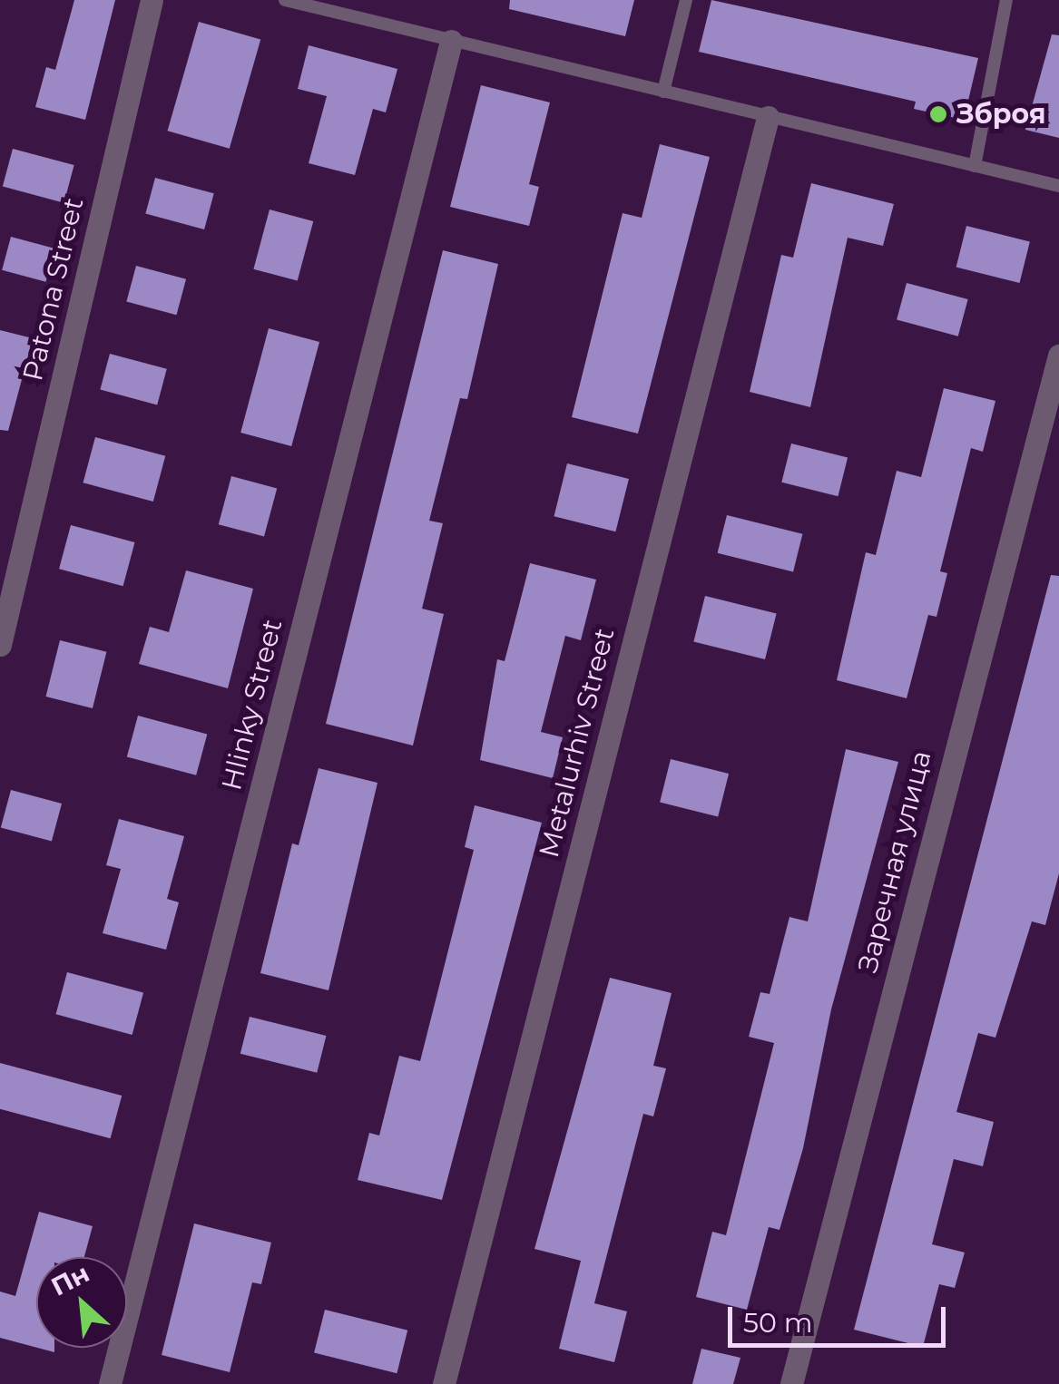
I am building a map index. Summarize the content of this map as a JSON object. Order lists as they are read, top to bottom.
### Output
{
  "streets": {
    "street": [
      "Patona Street",
      "Hlinky Street",
      "Metalurhiv Street",
      "Заречная улица"
    ]
  },
  "places": ["Зброя"],
  "scale_bar": "50 m",
  "north": "top left"
}
